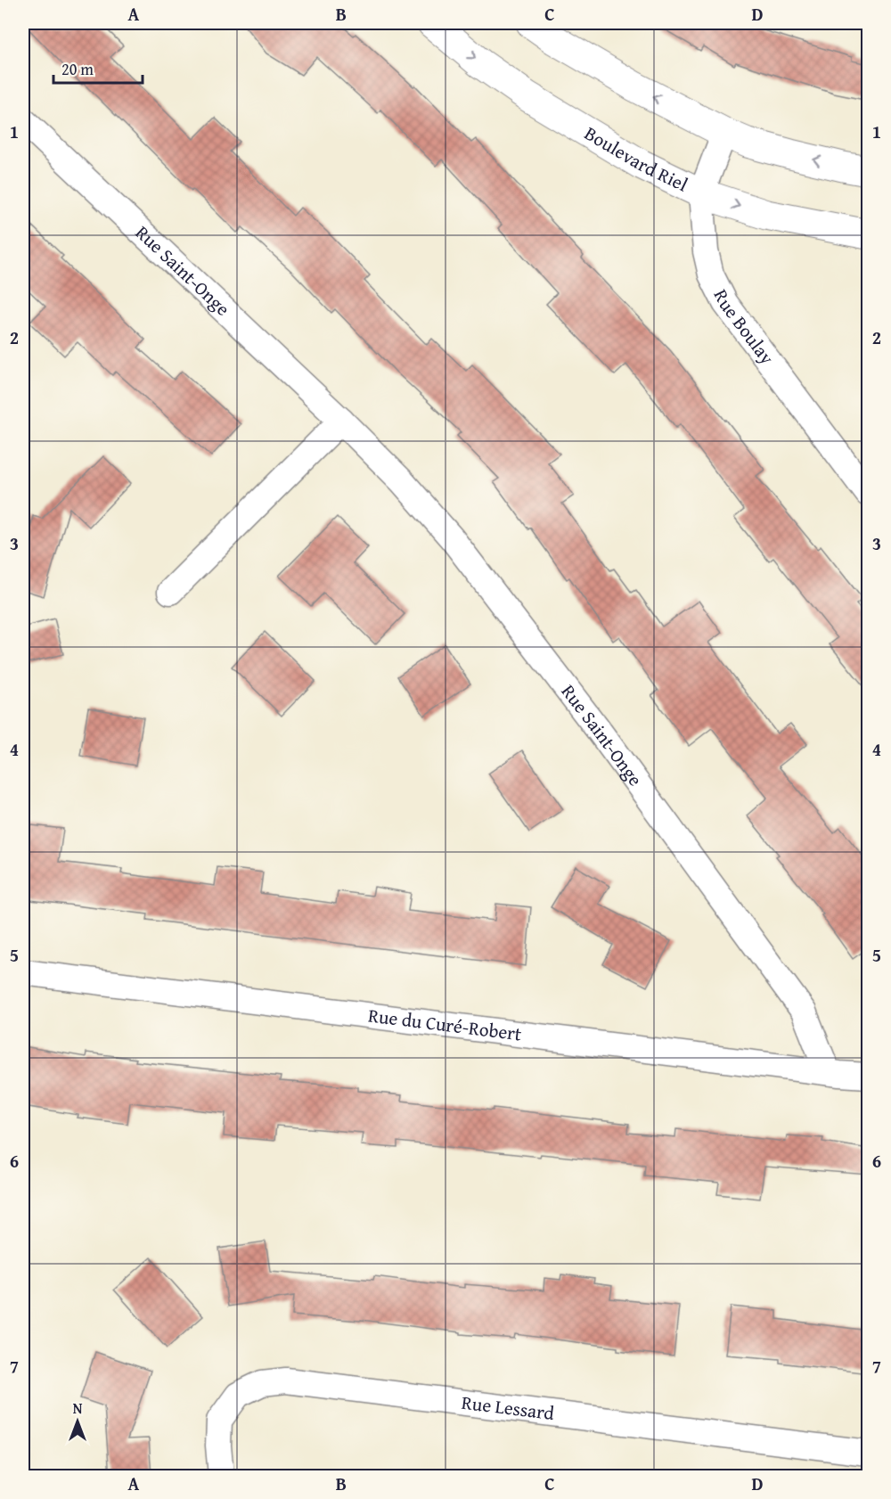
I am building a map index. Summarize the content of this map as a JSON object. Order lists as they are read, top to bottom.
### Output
{
  "streets": {
    "street": [
      "Boulevard Riel",
      "Rue Saint-Onge",
      "Rue Boulay",
      "Rue du Curé-Robert",
      "Rue Lessard"
    ]
  },
  "crossings": [
    ["Boulevard Riel", "Rue Boulay"],
    ["Rue Saint-Onge", "Rue du Curé-Robert"]
  ],
  "scale_bar": "20 m",
  "north": "top",
  "grid": {
    "columns": [
      "A",
      "B",
      "C",
      "D"
    ],
    "rows": [
      "1",
      "2",
      "3",
      "4",
      "5",
      "6",
      "7"
    ]
  }
}
